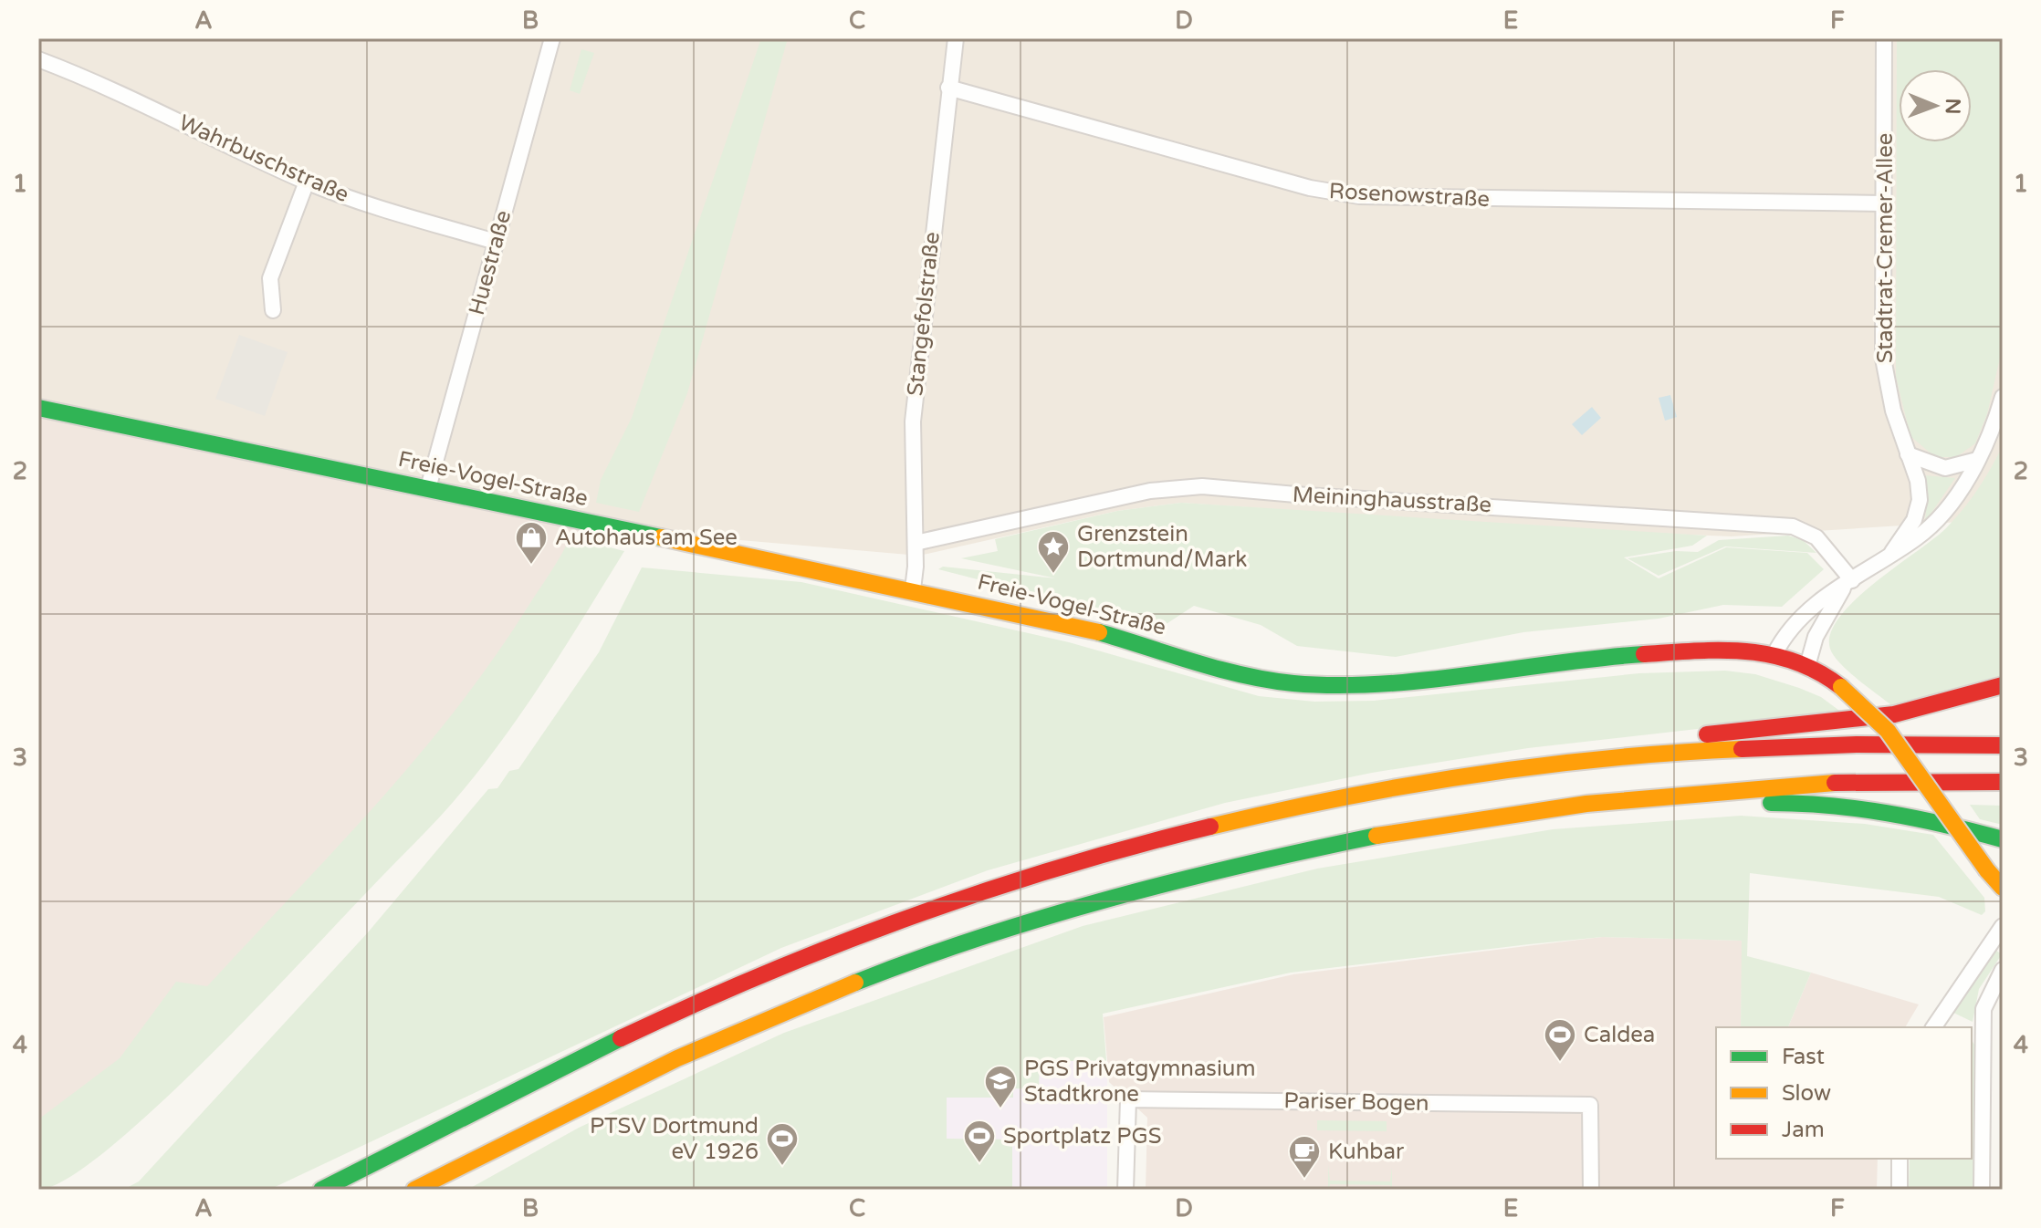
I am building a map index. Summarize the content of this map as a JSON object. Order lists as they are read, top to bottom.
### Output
{
  "streets": {
    "main road": ["Freie-Vogel-Straße"],
    "street": [
      "Wahrbuschstraße",
      "Rosenowstraße",
      "Stadtrat-Cremer-Allee",
      "Huestraße",
      "Stangefolstraße",
      "Meininghausstraße",
      "Pariser Bogen"
    ]
  },
  "crossings": [
    ["Wahrbuschstraße", "Huestraße"],
    ["Rosenowstraße", "Stadtrat-Cremer-Allee"],
    ["Rosenowstraße", "Stangefolstraße"],
    ["Stadtrat-Cremer-Allee", "Freie-Vogel-Straße"],
    ["Stadtrat-Cremer-Allee", "Meininghausstraße"],
    ["Huestraße", "Freie-Vogel-Straße"],
    ["Stangefolstraße", "Freie-Vogel-Straße"],
    ["Stangefolstraße", "Meininghausstraße"]
  ],
  "places": {
    "shop": ["Autohaus am See"],
    "place": ["Grenzstein Dortmund/Mark"],
    "sports": ["Caldea", "Sportplatz PGS", "PTSV Dortmund eV 1926"],
    "school or university": ["PGS Privatgymnasium Stadtkrone"],
    "cafe": ["Kuhbar"]
  },
  "legend": ["Fast", "Slow", "Jam"],
  "north": "right",
  "grid": {
    "columns": [
      "A",
      "B",
      "C",
      "D",
      "E",
      "F"
    ],
    "rows": [
      "1",
      "2",
      "3",
      "4"
    ]
  }
}
